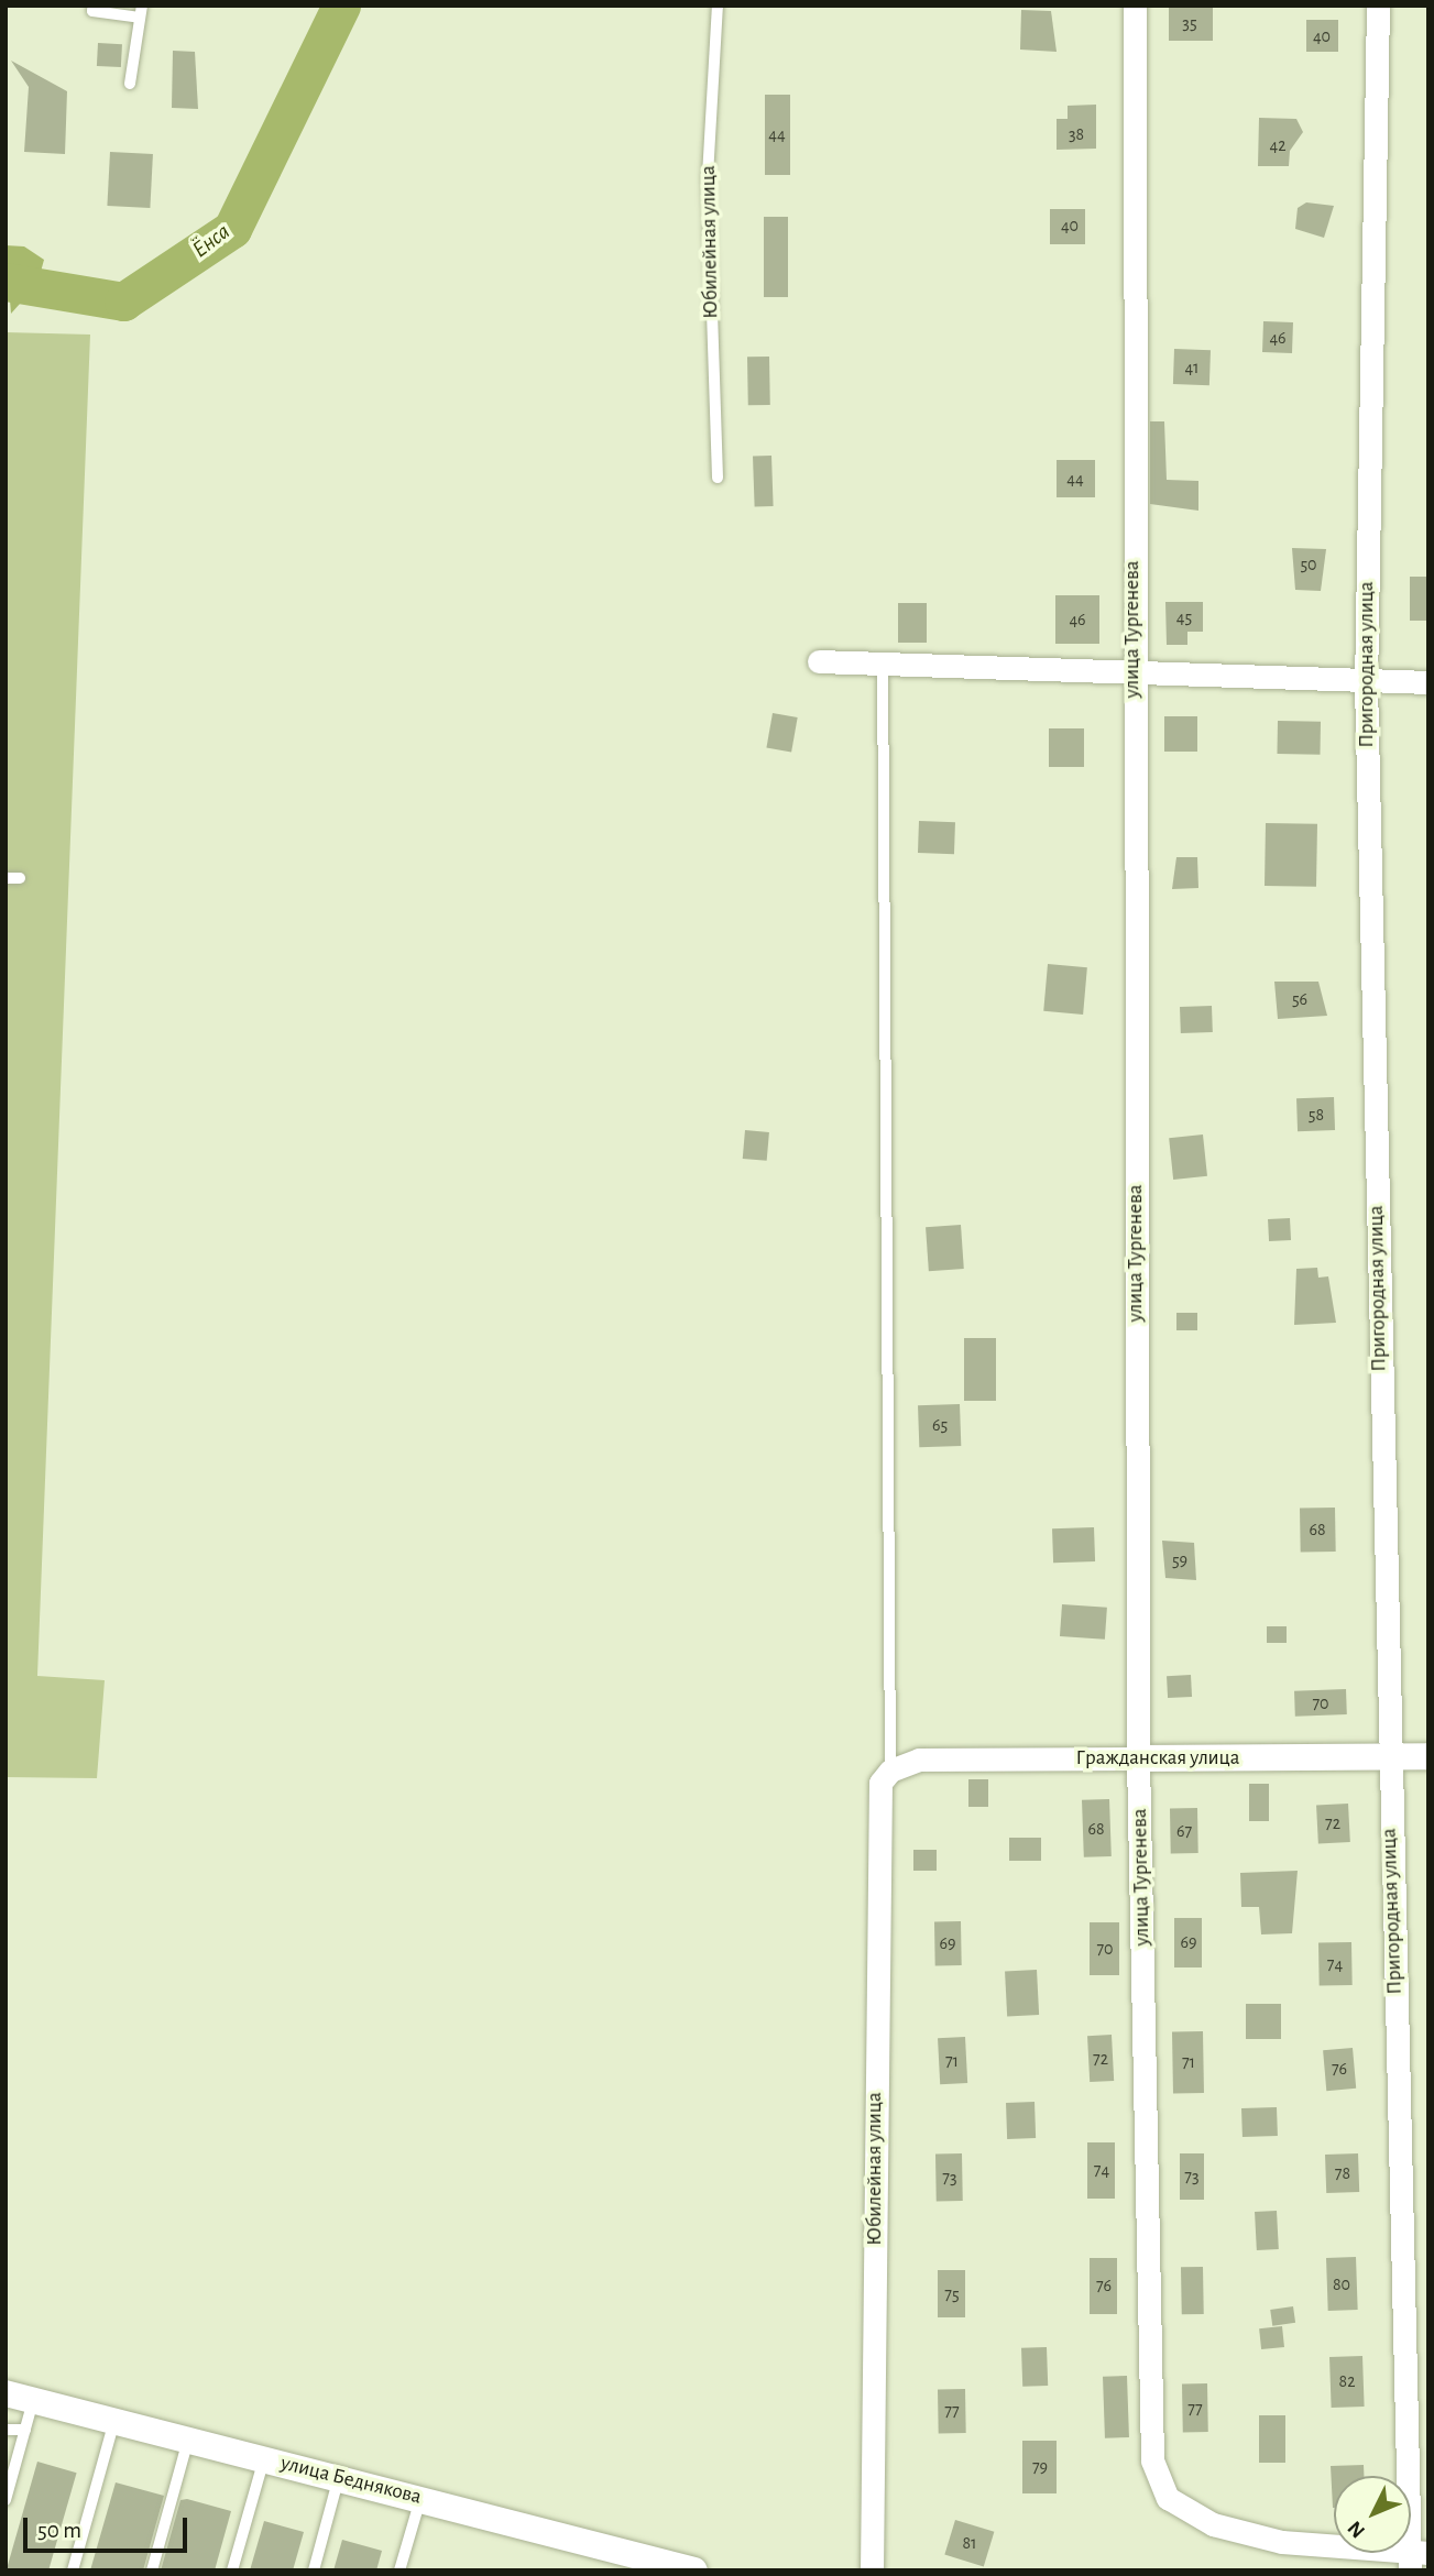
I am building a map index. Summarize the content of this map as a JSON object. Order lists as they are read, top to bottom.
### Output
{
  "streets": {
    "street": [
      "Юбилейная улица",
      "улица Тургенева",
      "Пригородная улица",
      "Гражданская улица",
      "улица Беднякова"
    ]
  },
  "crossings": [
    ["Юбилейная улица", "Гражданская улица"],
    ["улица Тургенева", "Пригородная улица"],
    ["улица Тургенева", "Гражданская улица"],
    ["Пригородная улица", "Гражданская улица"]
  ],
  "water": ["Ёнса"],
  "house_numbers": [
    "35",
    "40",
    "44",
    "38",
    "42",
    "40",
    "46",
    "41",
    "44",
    "50",
    "45",
    "46",
    "56",
    "58",
    "65",
    "68",
    "59",
    "70",
    "72",
    "68",
    "67",
    "69",
    "69",
    "70",
    "74",
    "72",
    "71",
    "71",
    "76",
    "74",
    "78",
    "73",
    "73",
    "80",
    "76",
    "75",
    "82",
    "77",
    "77",
    "79",
    "81"
  ],
  "scale_bar": "50 m",
  "north": "bottom left"
}
